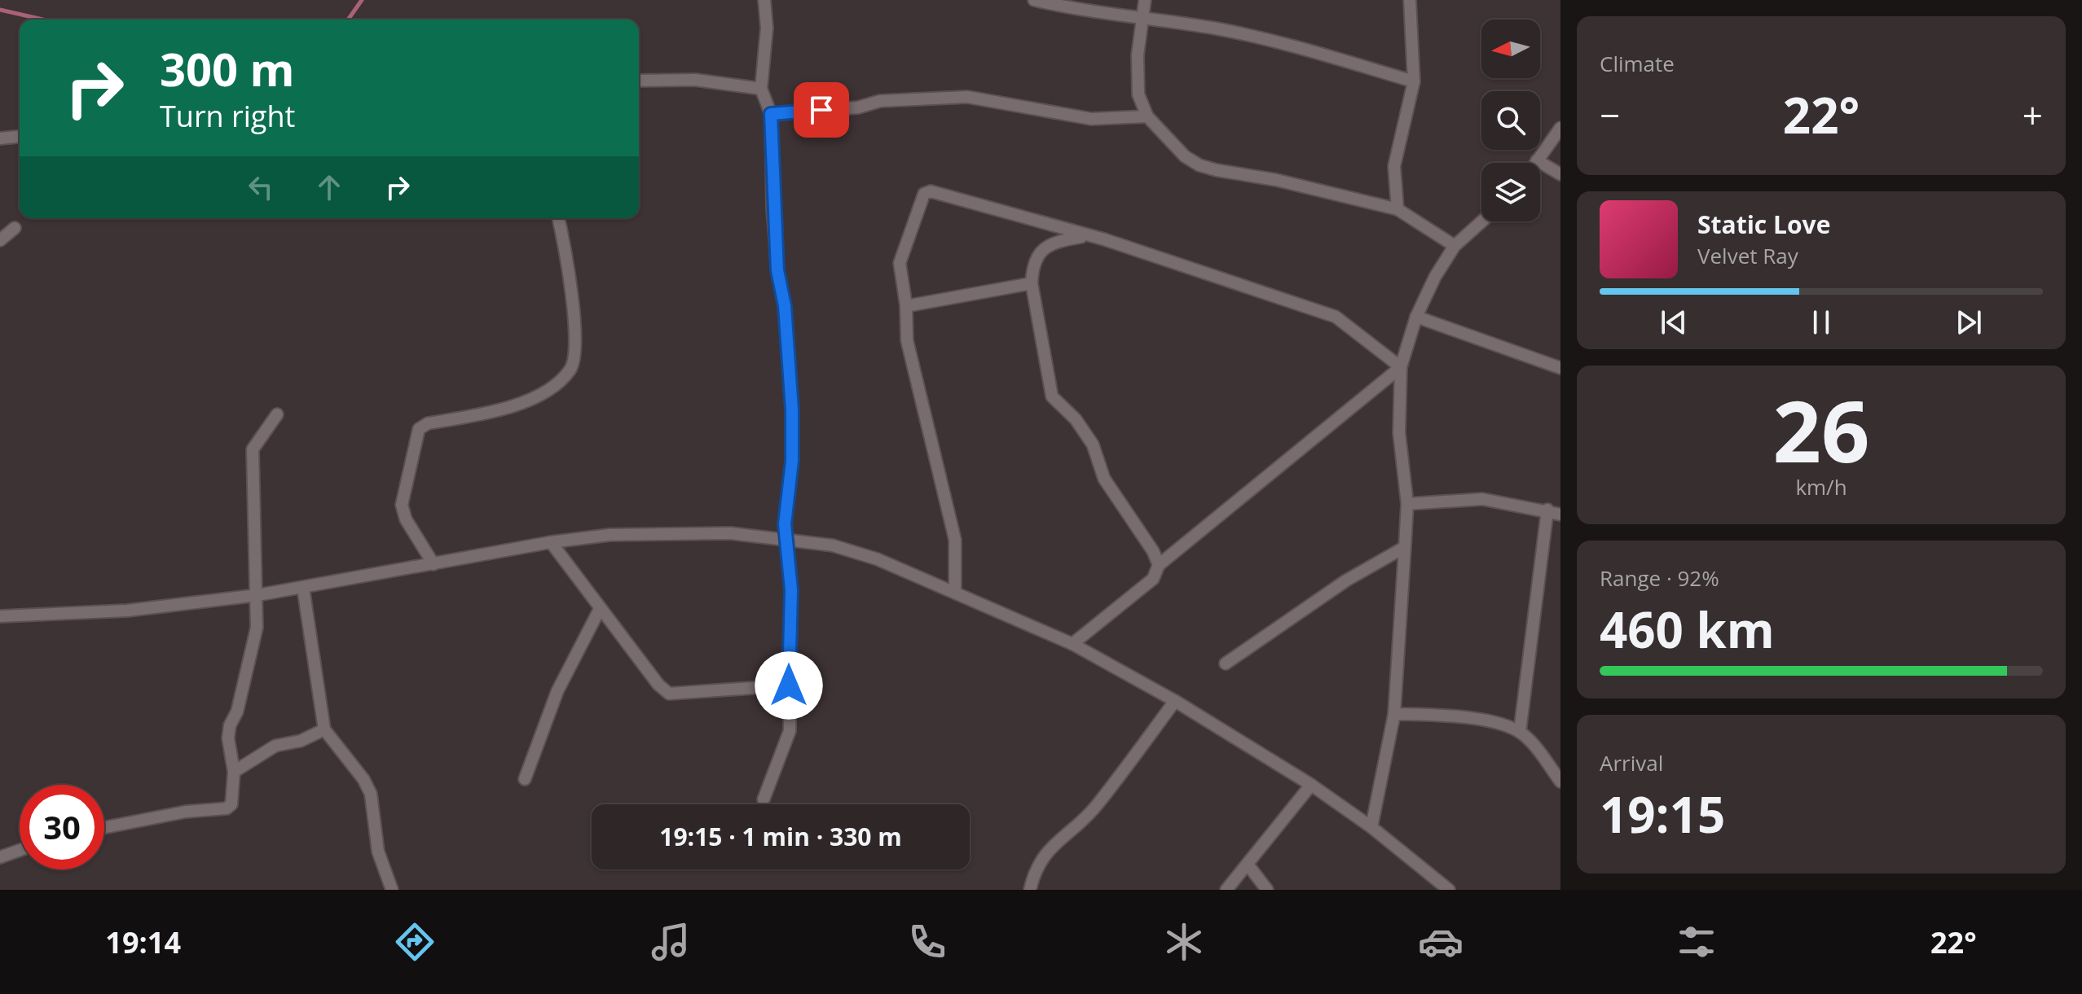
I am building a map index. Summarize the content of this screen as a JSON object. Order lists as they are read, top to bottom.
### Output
{
  "north": "left",
  "page": {
    "tile": [
      "Climate",
      ["26", "km/h"],
      ["Range · 92%", "460 km"],
      ["Arrival", "19:15"]
    ],
    "turn": ["300 m", "Turn right"],
    "heat": ["−", "22°", "+"],
    "song": ["Static Love", "Velvet Ray"],
    "limit": "30",
    "trip": "19:15 · 1 min · 330 m",
    "tabs": ["19:14", "22°"]
  }
}
